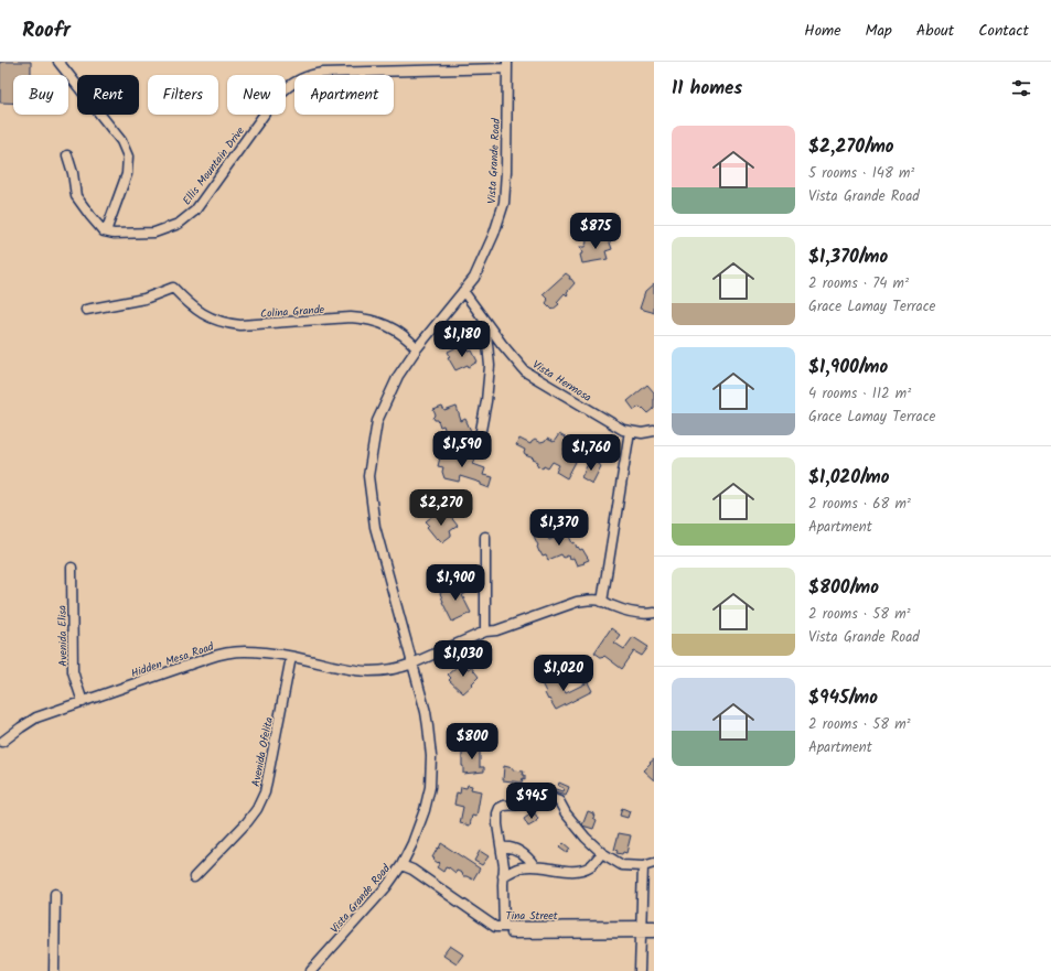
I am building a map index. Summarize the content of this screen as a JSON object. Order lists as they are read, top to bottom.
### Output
{
  "streets": {
    "street": [
      "Vista Grande Road",
      "Ellis Mountain Drive",
      "Colina Grande",
      "Vista Hermosa",
      "Avenida Elisa",
      "Hidden Mesa Road",
      "Avenida Ofelita",
      "Tina Street"
    ]
  },
  "crossings": [
    ["Vista Grande Road", "Ellis Mountain Drive"],
    ["Vista Grande Road", "Colina Grande"],
    ["Vista Grande Road", "Vista Hermosa"],
    ["Vista Grande Road", "Hidden Mesa Road"],
    ["Vista Grande Road", "Tina Street"],
    ["Avenida Elisa", "Hidden Mesa Road"],
    ["Hidden Mesa Road", "Avenida Ofelita"]
  ],
  "page": {
    "header": "Roofr",
    "nav": [
      "Home",
      "Map",
      "About",
      "Contact"
    ],
    "heading": "11 homes",
    "chip": [
      "Buy",
      "Rent",
      "Filters",
      "New",
      "Apartment"
    ],
    "list": [
      {
        "name": "$2,270/mo",
        "note": "5 rooms · 148 m² · Vista Grande Road"
      },
      {
        "name": "$1,370/mo",
        "note": "2 rooms · 74 m² · Grace Lamay Terrace"
      },
      {
        "name": "$1,900/mo",
        "note": "4 rooms · 112 m² · Grace Lamay Terrace"
      },
      {
        "name": "$1,020/mo",
        "note": "2 rooms · 68 m² · Apartment"
      },
      {
        "name": "$800/mo",
        "note": "2 rooms · 58 m² · Vista Grande Road"
      },
      {
        "name": "$945/mo",
        "note": "2 rooms · 58 m² · Apartment"
      }
    ],
    "price": [
      "$875",
      "$1,180",
      "$1,590",
      "$1,760",
      "$2,270",
      "$1,370",
      "$1,900",
      "$1,030",
      "$1,020",
      "$800",
      "$945"
    ]
  }
}
